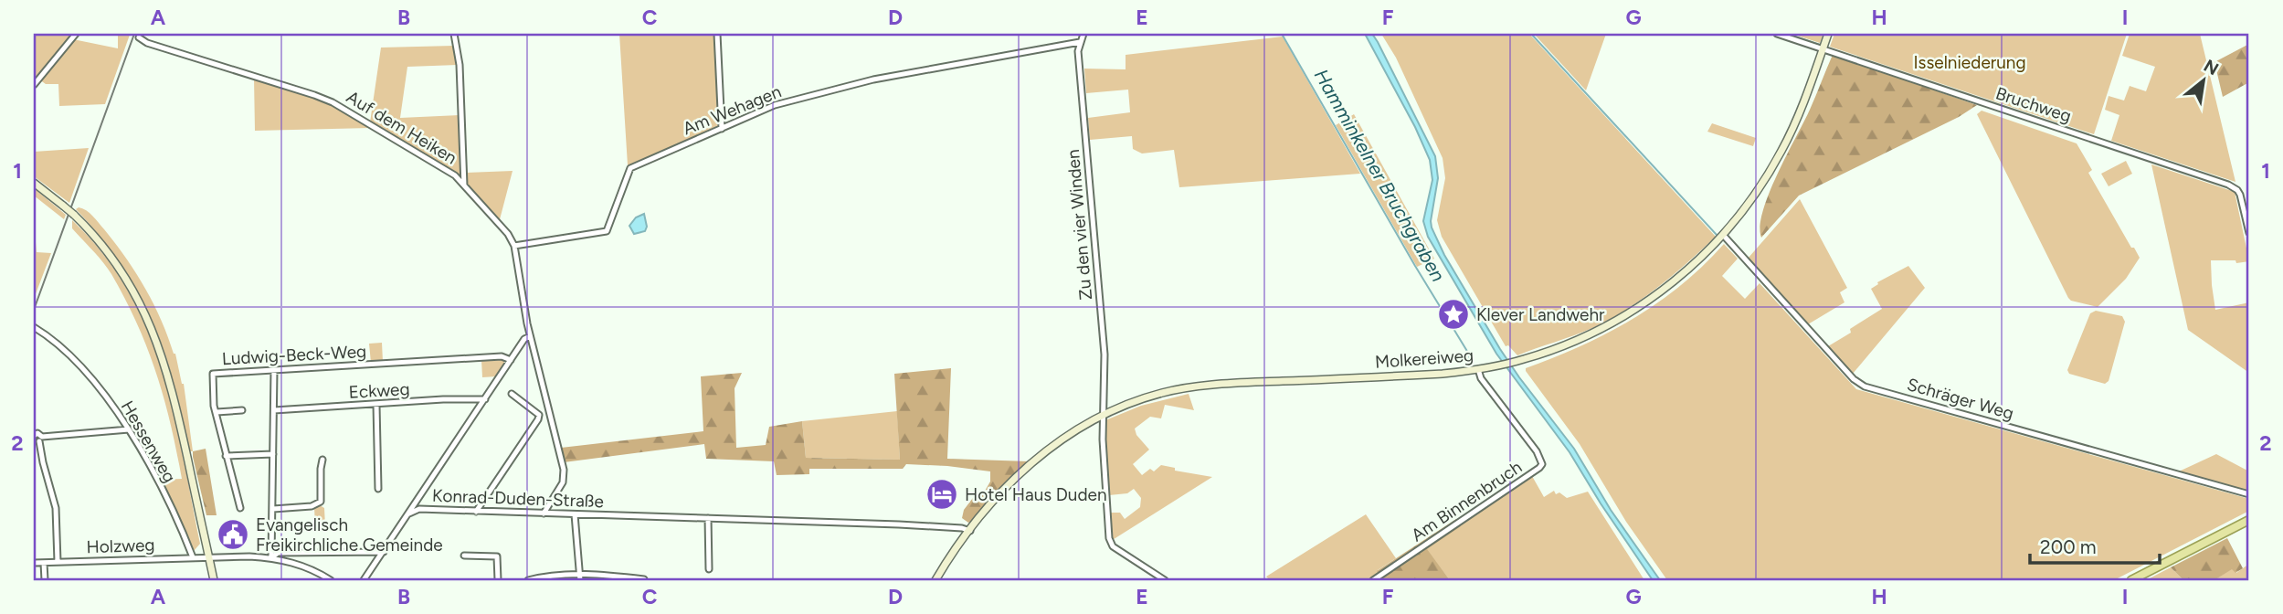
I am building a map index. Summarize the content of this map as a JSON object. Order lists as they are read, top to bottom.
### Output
{
  "streets": {
    "main road": ["Molkereiweg"],
    "street": [
      "Bruchweg",
      "Am Wehagen",
      "Auf dem Heiken",
      "Zu den vier Winden",
      "Ludwig-Beck-Weg",
      "Eckweg",
      "Schräger Weg",
      "Hessenweg",
      "Konrad-Duden-Straße",
      "Am Binnenbruch",
      "Holzweg"
    ]
  },
  "crossings": [
    ["Bruchweg", "Molkereiweg"],
    ["Am Wehagen", "Auf dem Heiken"],
    ["Am Wehagen", "Zu den vier Winden"],
    ["Auf dem Heiken", "Konrad-Duden-Straße"],
    ["Zu den vier Winden", "Molkereiweg"],
    ["Molkereiweg", "Schräger Weg"],
    ["Molkereiweg", "Konrad-Duden-Straße"],
    ["Molkereiweg", "Am Binnenbruch"],
    ["Hessenweg", "Holzweg"]
  ],
  "water": ["Hamminkelner Bruchgraben"],
  "parks": ["Isselniederung"],
  "places": {
    "place": ["Klever Landwehr"],
    "hotel": ["Hotel Haus Duden"],
    "public building": ["Evangelisch Freikirchliche Gemeinde"]
  },
  "scale_bar": "200 m",
  "north": "top right",
  "grid": {
    "columns": [
      "A",
      "B",
      "C",
      "D",
      "E",
      "F",
      "G",
      "H",
      "I"
    ],
    "rows": ["1", "2"]
  }
}
